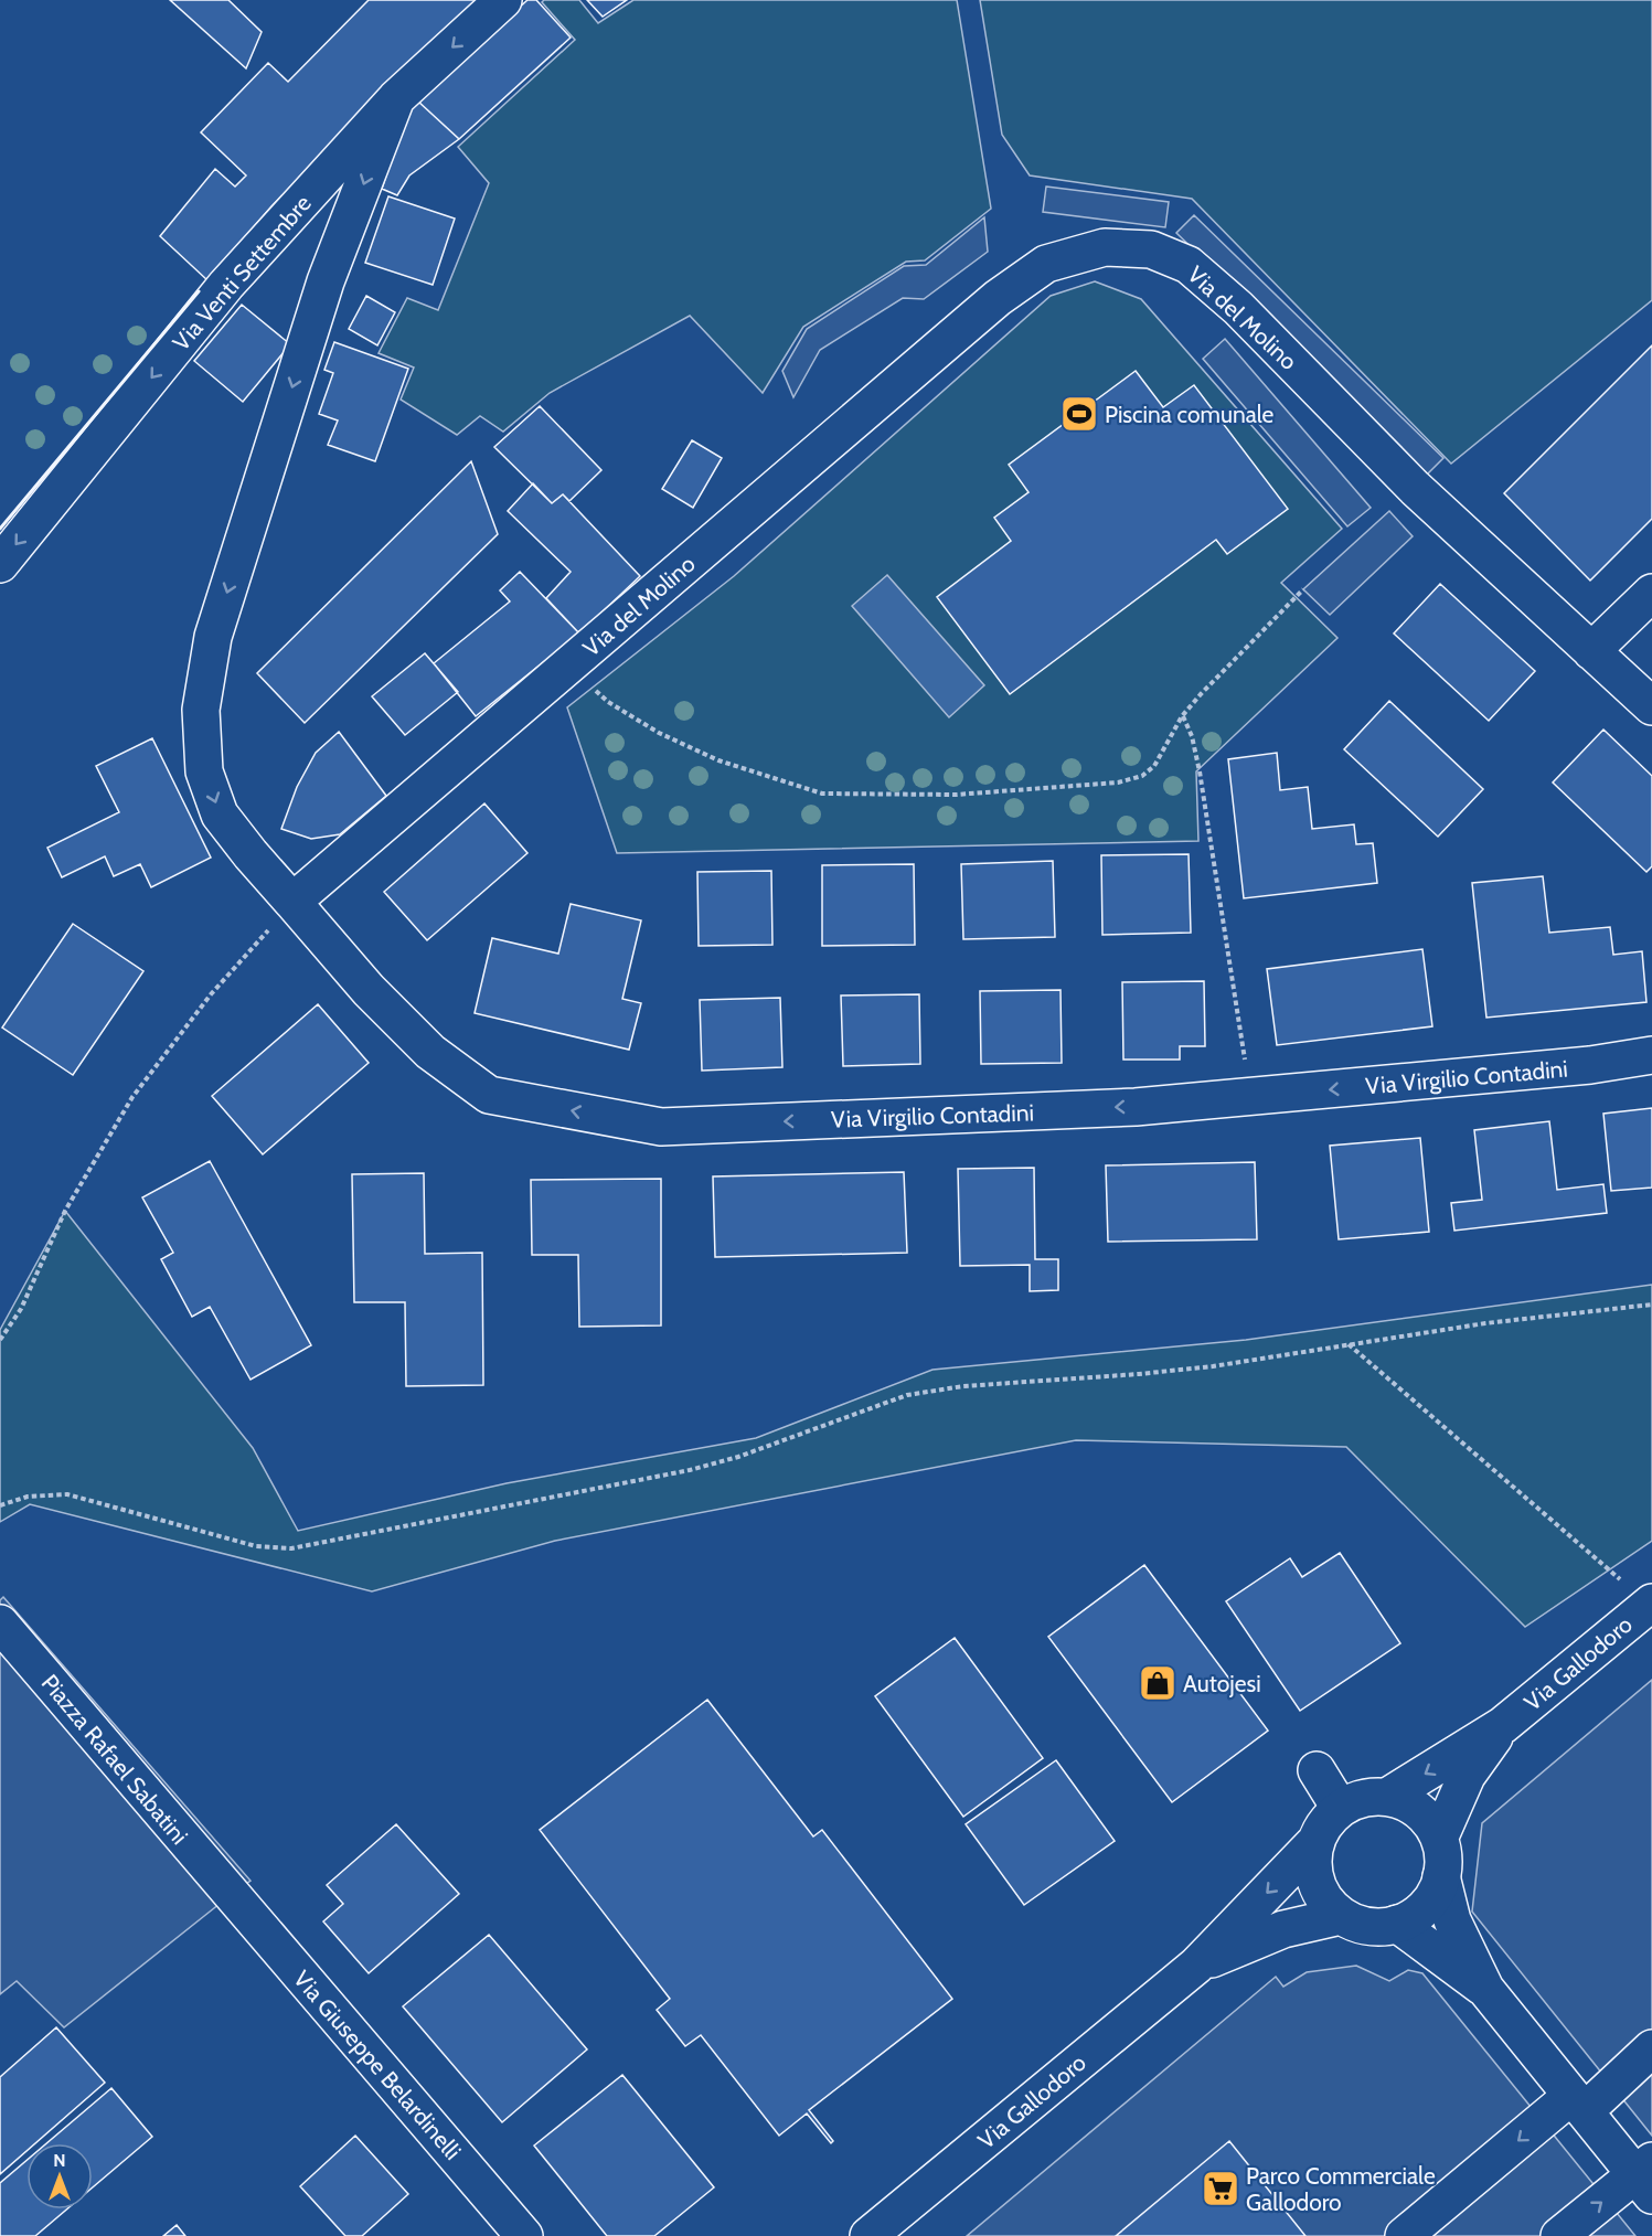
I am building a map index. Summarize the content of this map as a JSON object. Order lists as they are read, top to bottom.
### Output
{
  "streets": {
    "street": [
      "Via Venti Settembre",
      "Via del Molino",
      "Via Virgilio Contadini",
      "Via Gallodoro",
      "Piazza Rafael Sabatini",
      "Via Giuseppe Belardinelli"
    ]
  },
  "crossings": [
    ["Via del Molino", "Via Virgilio Contadini"],
    ["Piazza Rafael Sabatini", "Via Giuseppe Belardinelli"]
  ],
  "one_way": ["Via Venti Settembre", "Via Virgilio Contadini"],
  "places": {
    "sports": ["Piscina comunale"],
    "shop": ["Autojesi"],
    "supermarket": ["Parco Commerciale Gallodoro"]
  },
  "north": "top"
}
